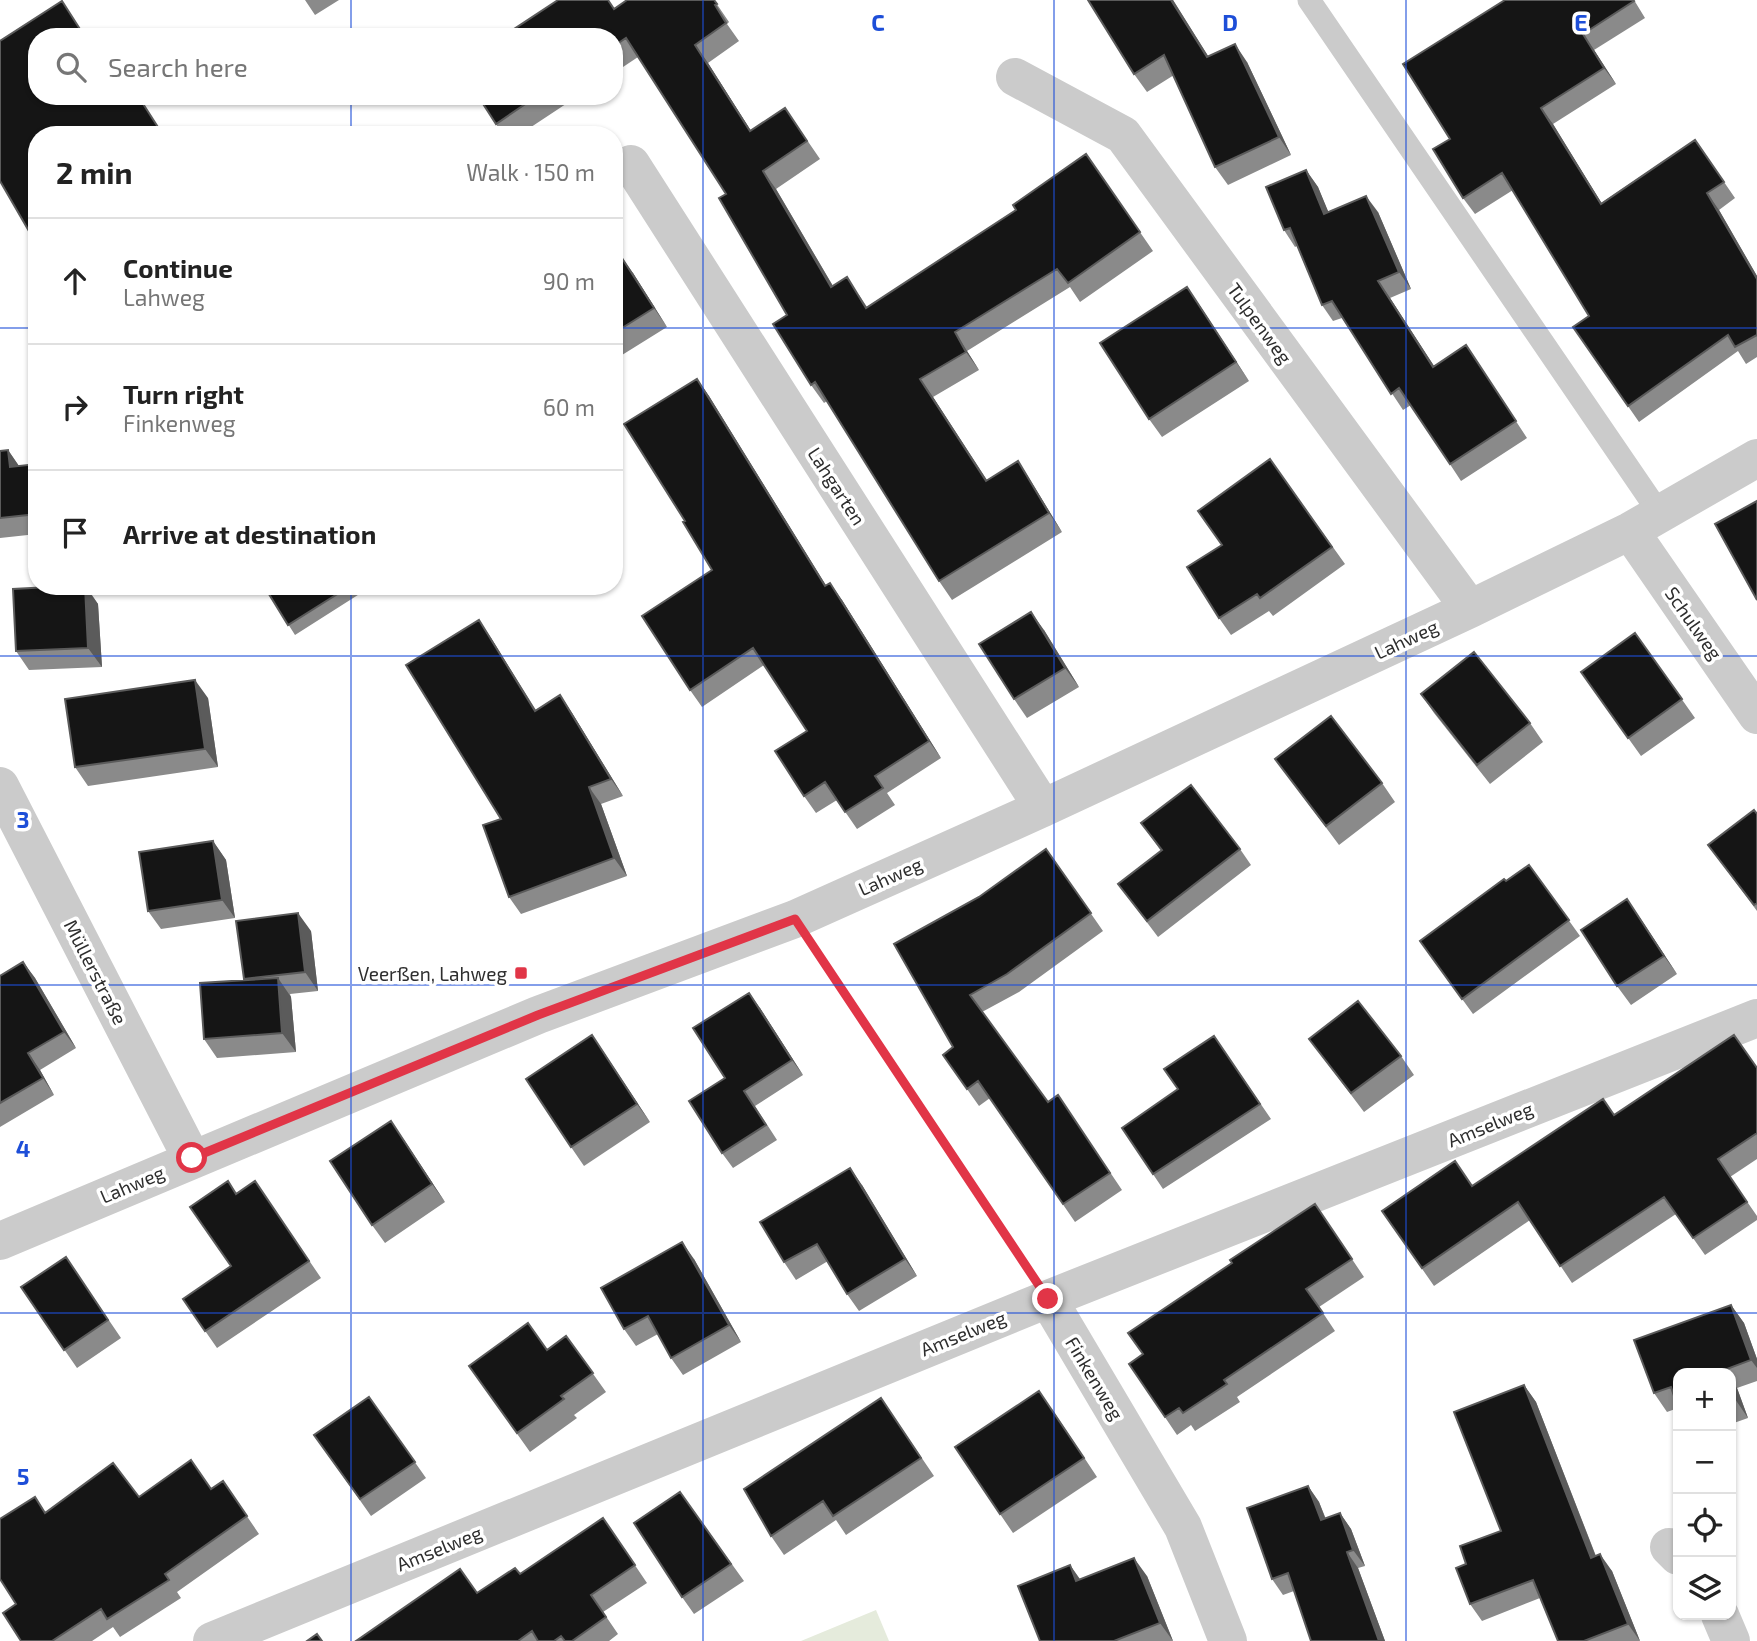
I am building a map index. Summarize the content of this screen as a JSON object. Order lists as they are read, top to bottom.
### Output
{
  "streets": {
    "street": [
      "Tulpenweg",
      "Lahgarten",
      "Schulweg",
      "Lahweg",
      "Müllerstraße",
      "Amselweg",
      "Finkenweg"
    ]
  },
  "crossings": [
    ["Tulpenweg", "Lahweg"],
    ["Lahgarten", "Lahweg"],
    ["Schulweg", "Lahweg"],
    ["Lahweg", "Müllerstraße"],
    ["Amselweg", "Finkenweg"]
  ],
  "places": {
    "transit": ["Veerßen, Lahweg"]
  },
  "page": {
    "search": "Search here",
    "heading": ["2 min", "Walk · 150 m"],
    "list": [
      ["Continue", "Lahweg", "90 m"],
      ["Turn right", "Finkenweg", "60 m"],
      "Arrive at destination"
    ],
    "map_buttons": ["+", "−"]
  },
  "grid": {
    "columns": ["C", "D", "E"],
    "rows": ["3", "4", "5"]
  }
}
